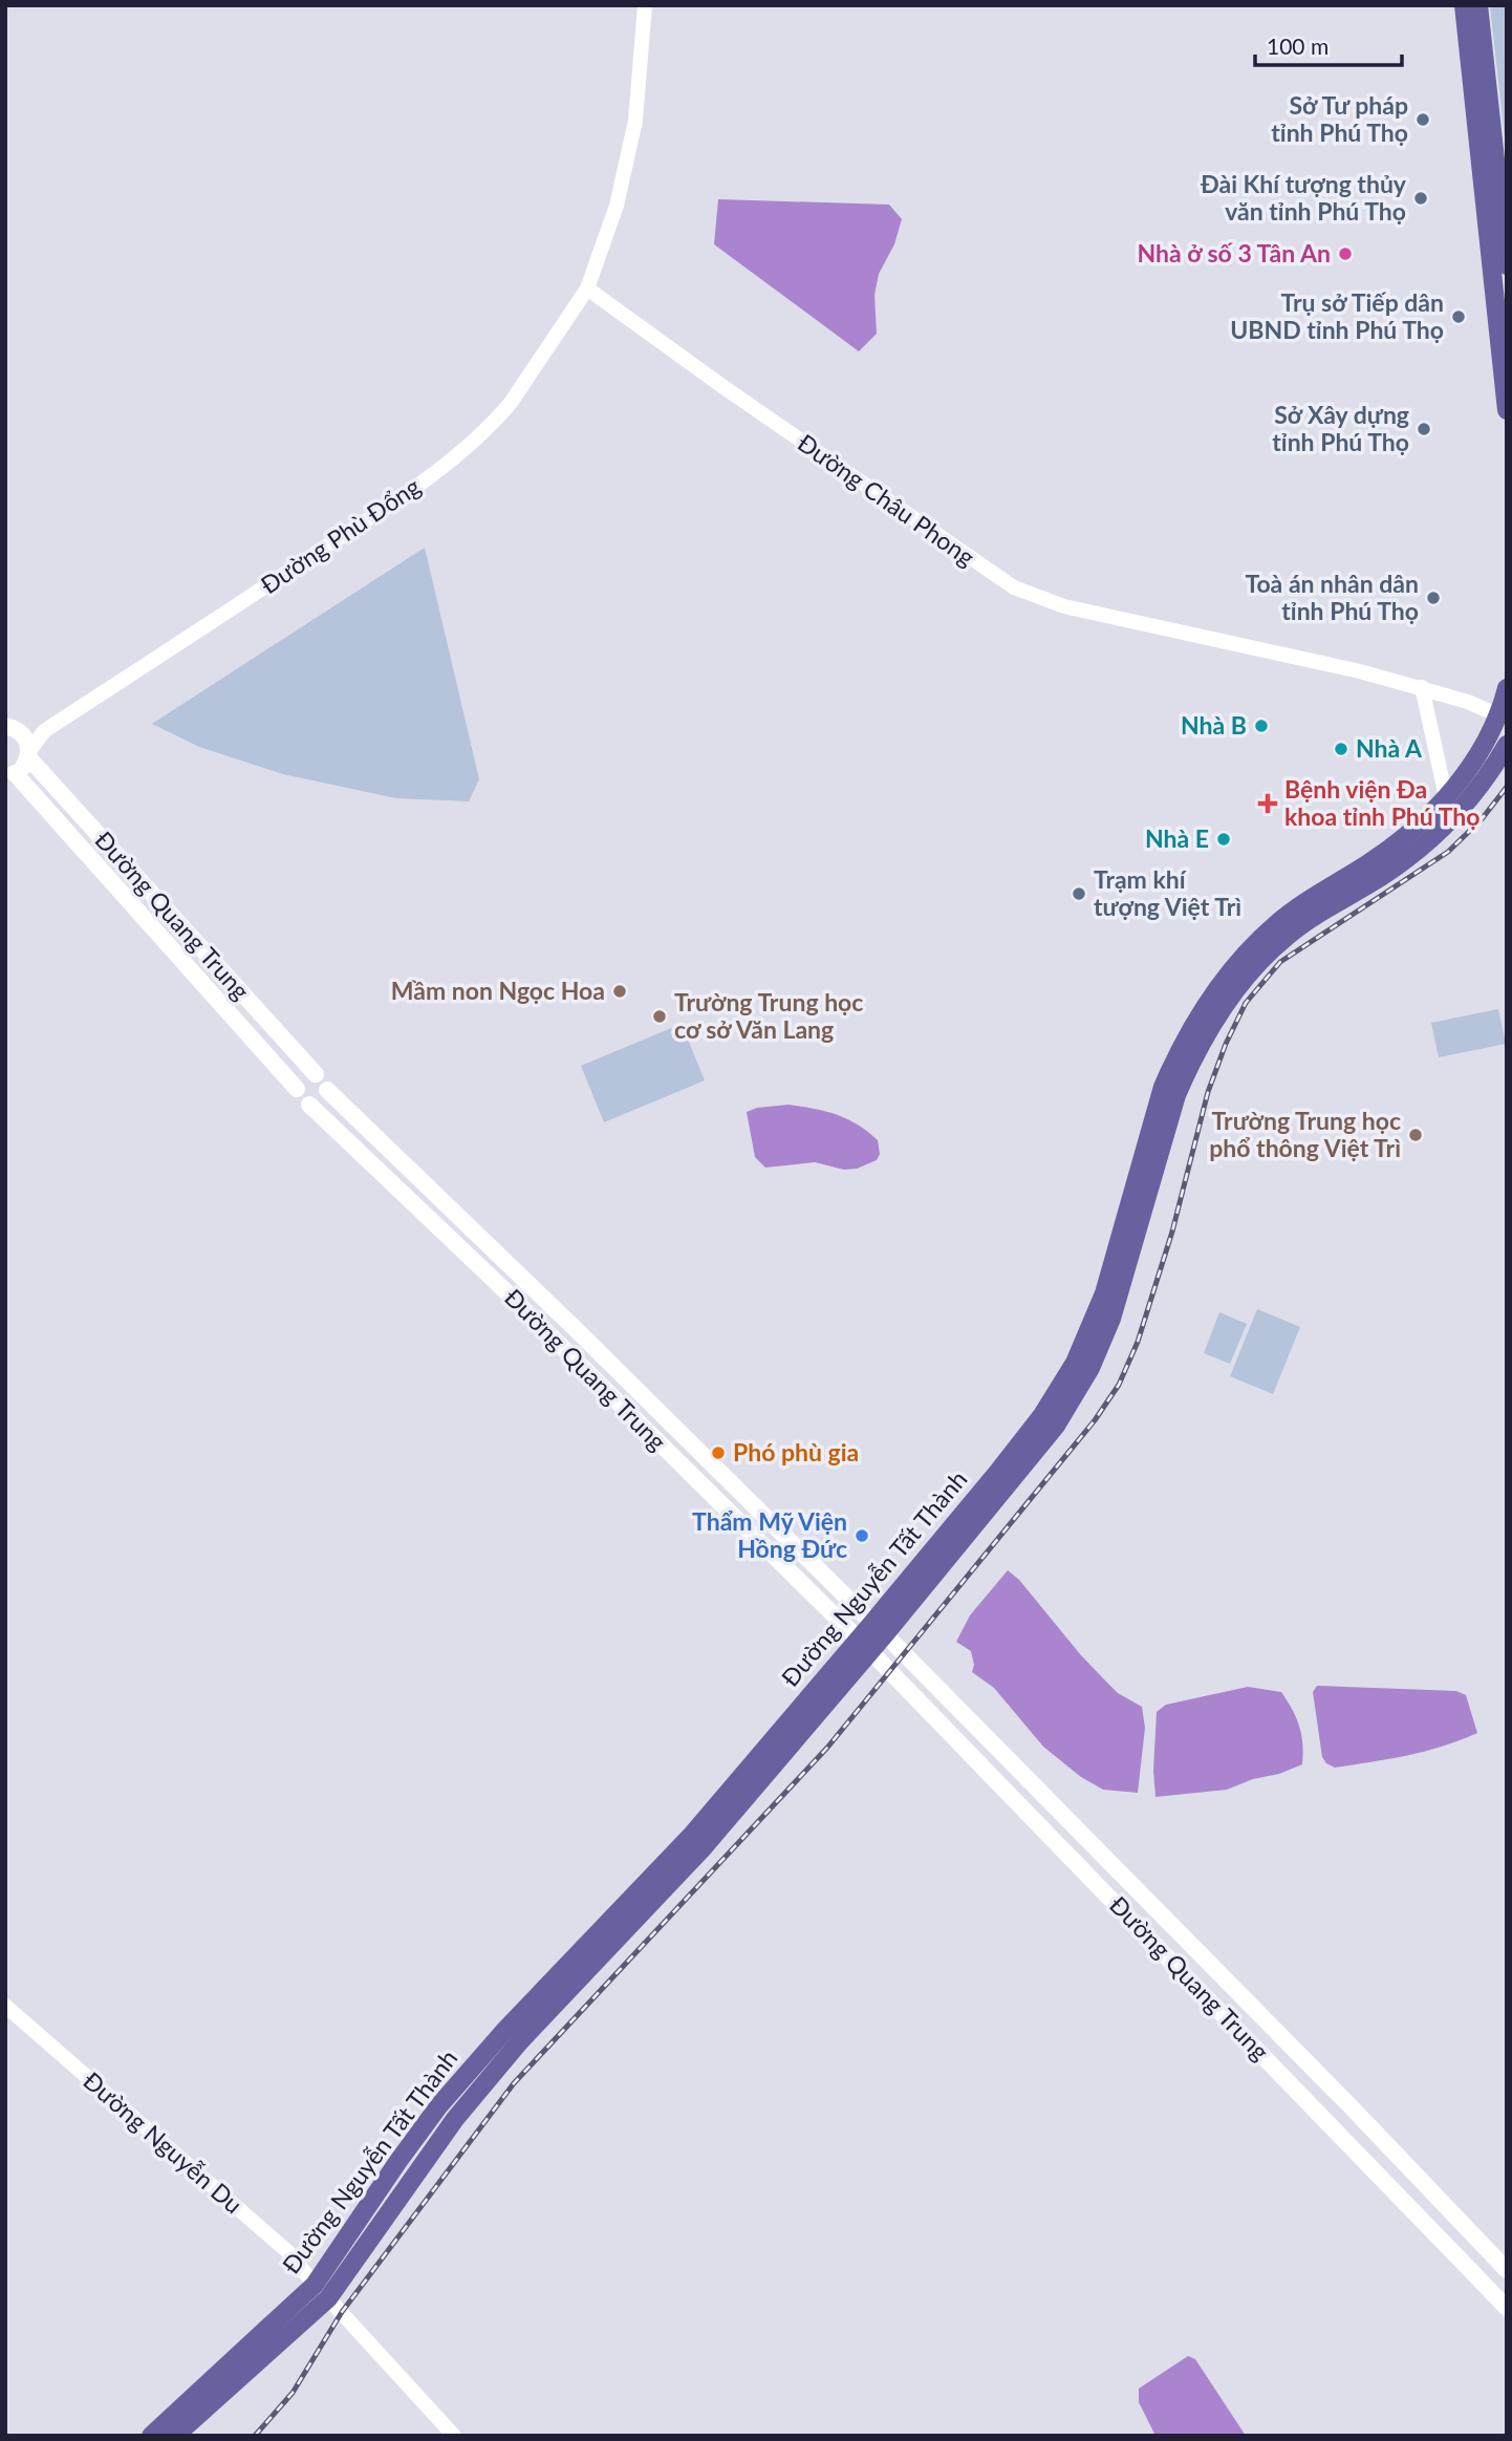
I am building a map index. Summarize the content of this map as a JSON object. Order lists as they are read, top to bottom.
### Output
{
  "streets": {
    "main road": ["Đường Quang Trung", "Đường Nguyễn Tất Thành"],
    "street": ["Đường Châu Phong", "Đường Phù Đổng", "Đường Nguyễn Du"]
  },
  "crossings": [
    ["Đường Châu Phong", "Đường Phù Đổng"],
    ["Đường Châu Phong", "Đường Nguyễn Tất Thành"],
    ["Đường Phù Đổng", "Đường Quang Trung"],
    ["Đường Quang Trung", "Đường Nguyễn Tất Thành"],
    ["Đường Nguyễn Tất Thành", "Đường Nguyễn Du"]
  ],
  "places": {
    "other": [
      "Sở Tư pháp tỉnh Phú Thọ",
      "Đài Khí tượng thủy văn tỉnh Phú Thọ",
      "Nhà ở số 3 Tân An",
      "Trụ sở Tiếp dân UBND tỉnh Phú Thọ",
      "Sở Xây dựng tỉnh Phú Thọ",
      "Toà án nhân dân tỉnh Phú Thọ",
      "Nhà B",
      "Nhà A",
      "Nhà E",
      "Trạm khí tượng Việt Trì",
      "Mầm non Ngọc Hoa",
      "Trường Trung học cơ sở Văn Lang",
      "Trường Trung học phổ thông Việt Trì",
      "Phó phù gia",
      "Thẩm Mỹ Viện Hồng Đức"
    ],
    "health": ["Bệnh viện Đa khoa tỉnh Phú Thọ"]
  },
  "scale_bar": "100 m"
}
